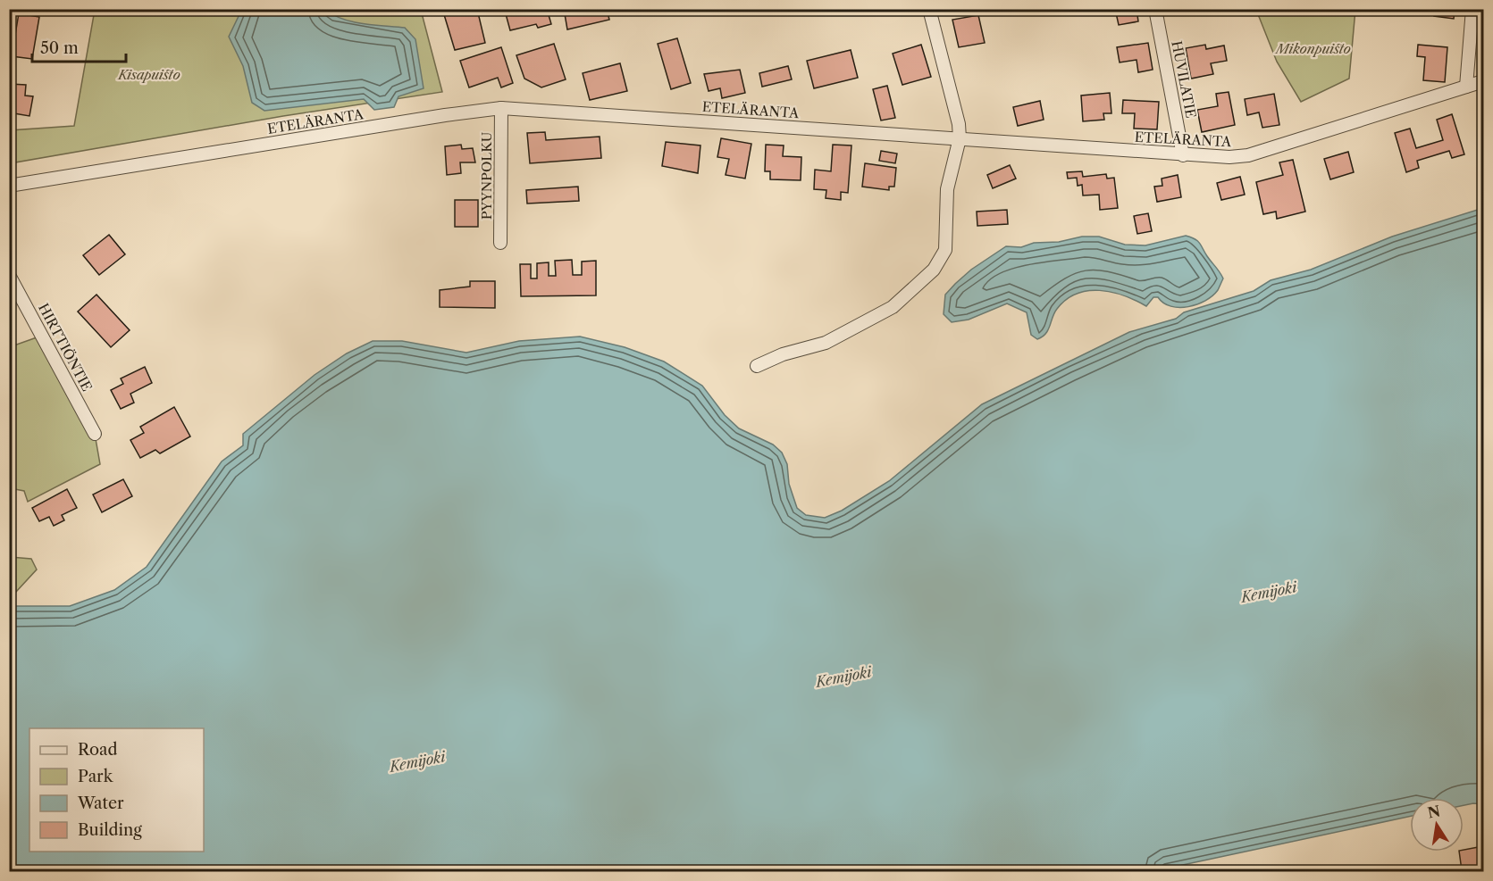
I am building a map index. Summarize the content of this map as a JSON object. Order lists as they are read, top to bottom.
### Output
{
  "streets": {
    "street": [
      "HUVILATIE",
      "ETELÄRANTA",
      "PYYNPOLKU",
      "HIRTTIÖNTIE"
    ]
  },
  "crossings": [
    ["HUVILATIE", "ETELÄRANTA"],
    ["ETELÄRANTA", "PYYNPOLKU"]
  ],
  "water": ["Kemijoki"],
  "parks": ["Mikonpuisto", "Kisapuisto"],
  "legend": [
    "Road",
    "Park",
    "Water",
    "Building"
  ],
  "scale_bar": "50 m",
  "north": "top"
}
